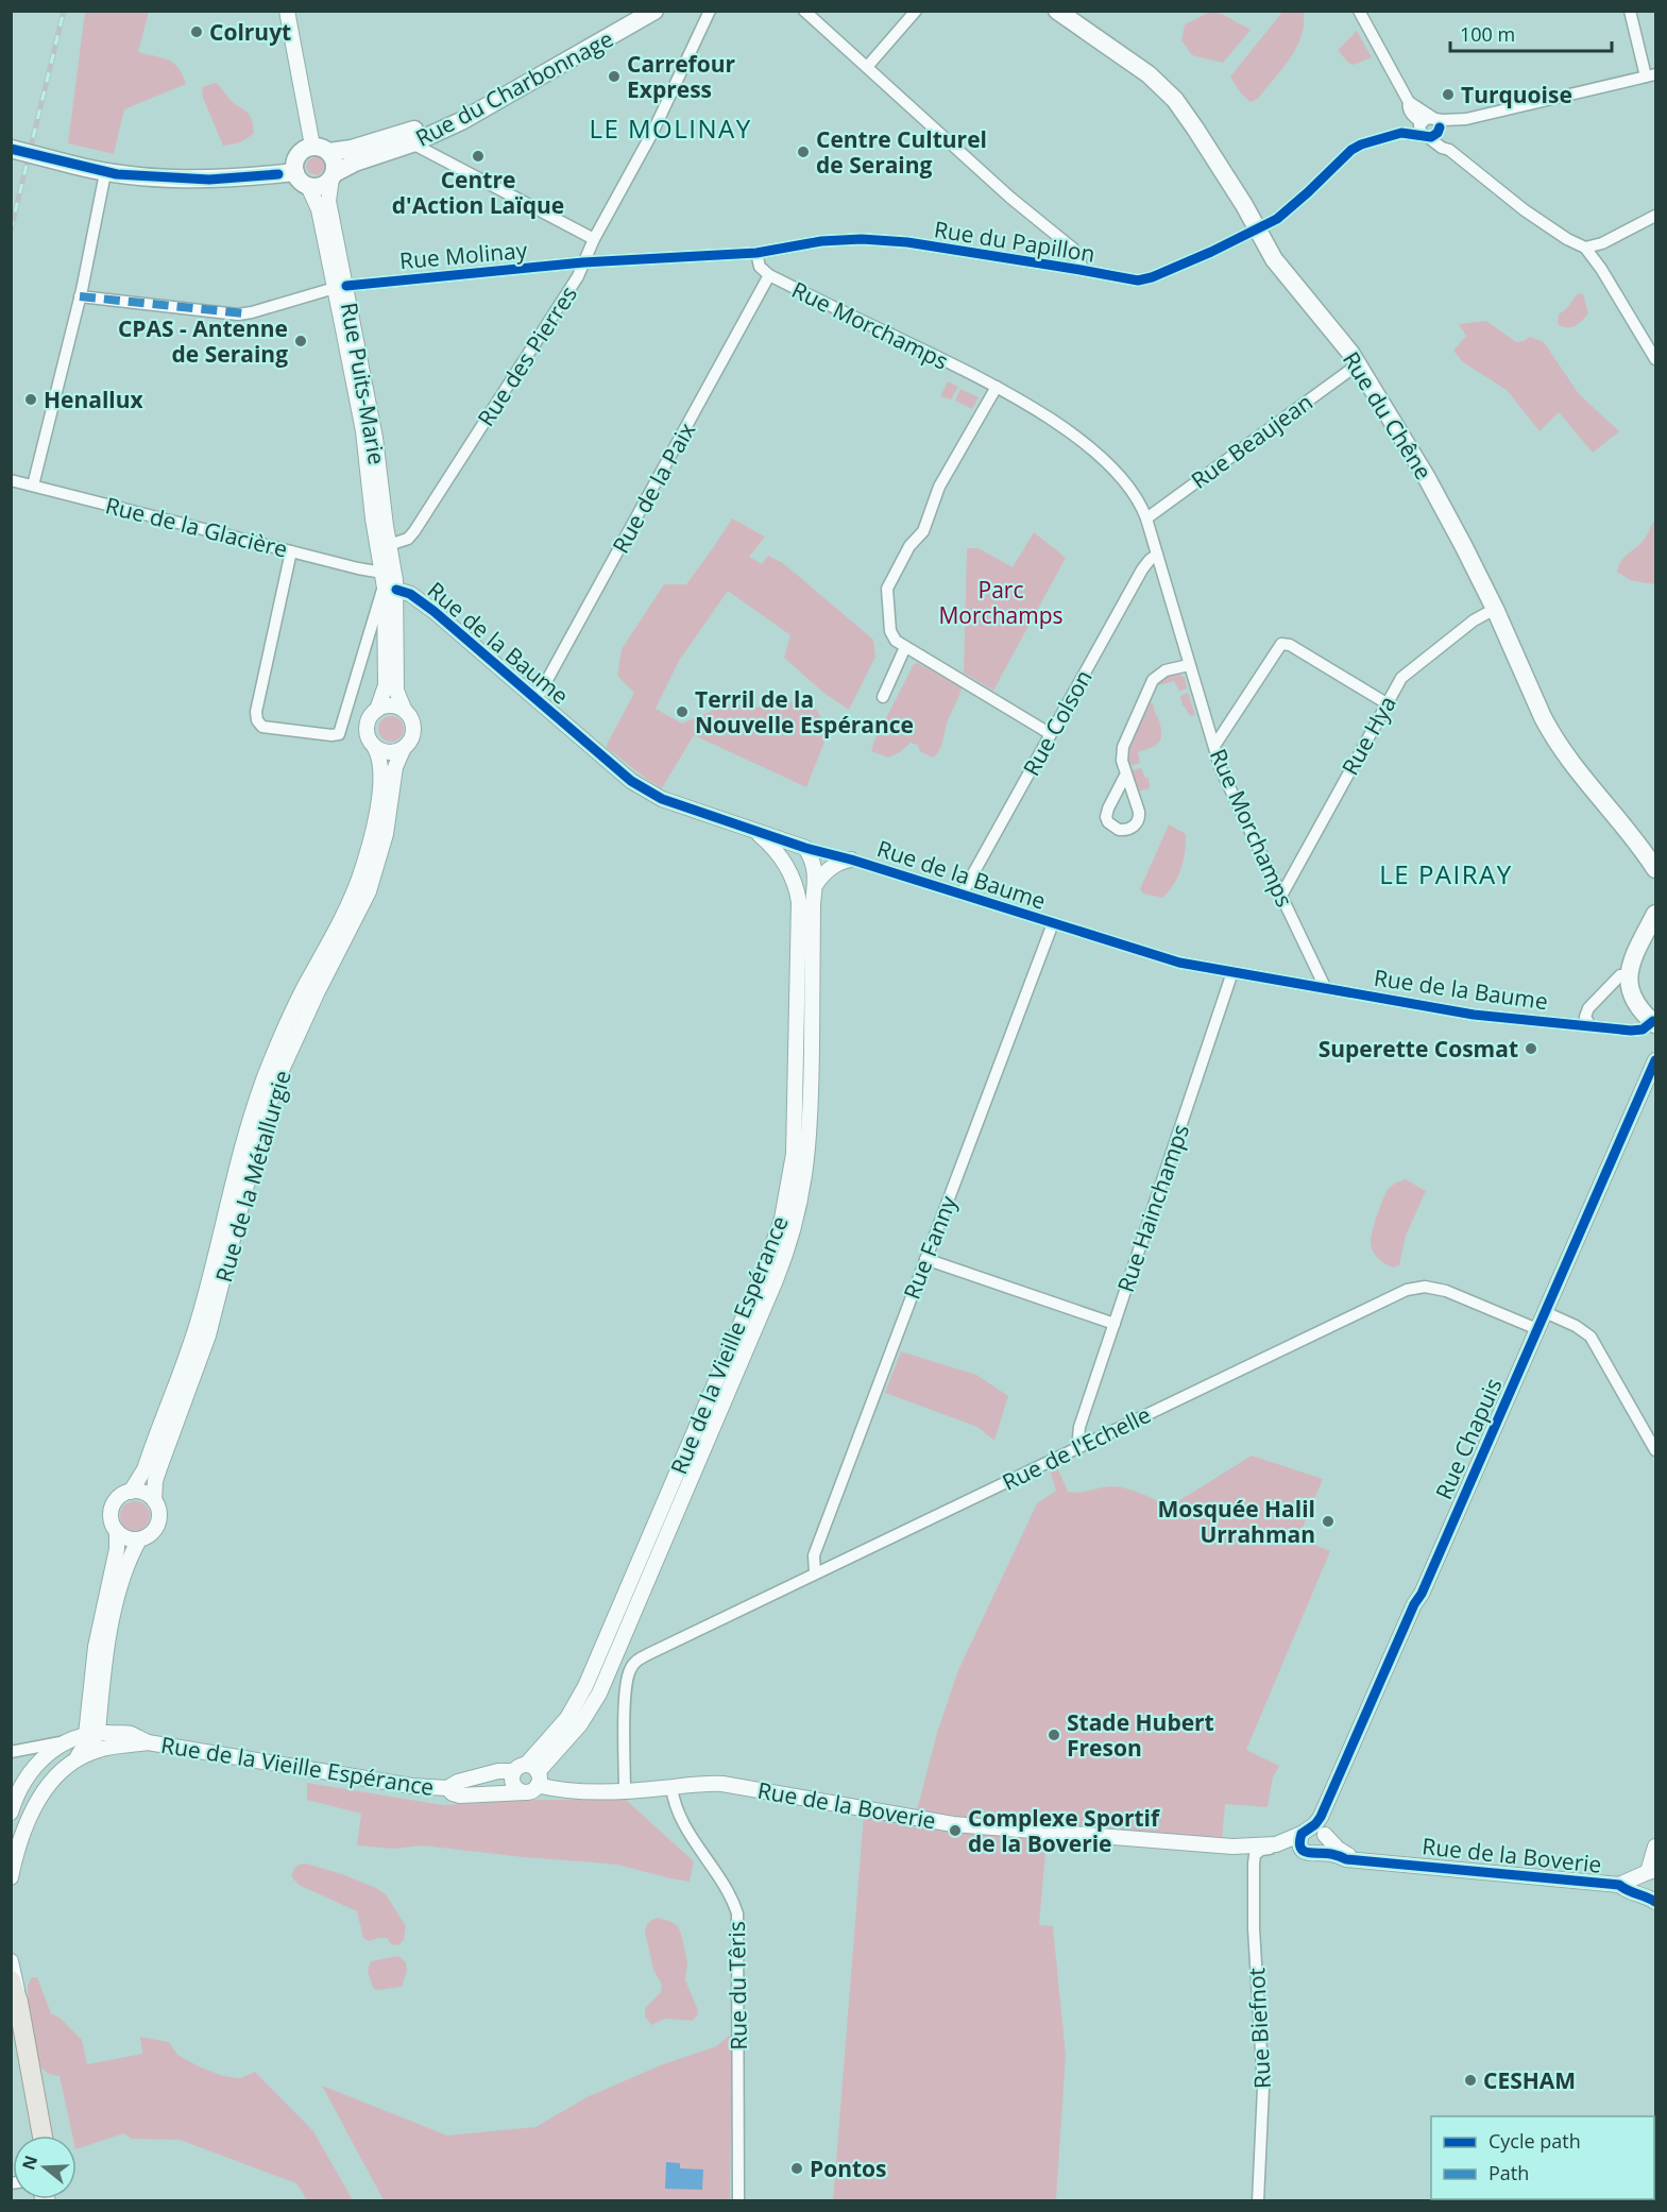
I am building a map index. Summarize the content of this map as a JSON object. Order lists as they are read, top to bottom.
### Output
{
  "streets": {
    "main road": ["Rue du Charbonnage", "Rue du Chêne"],
    "street": [
      "Rue du Papillon",
      "Rue Molinay",
      "Rue Morchamps",
      "Rue des Pierres",
      "Rue Puits-Marie",
      "Rue Beaujean",
      "Rue de la Paix",
      "Rue de la Glacière",
      "Rue de la Baume",
      "Rue Colson",
      "Rue Hya",
      "Rue de la Métallurgie",
      "Rue Hainchamps",
      "Rue Fanny",
      "Rue de la Vieille Espérance",
      "Rue Chapuis",
      "Rue de l'Echelle",
      "Rue de la Boverie",
      "Rue du Têris",
      "Rue Biefnot"
    ]
  },
  "crossings": [
    ["Rue du Charbonnage", "Rue Puits-Marie"],
    ["Rue du Papillon", "Rue Molinay"],
    ["Rue du Papillon", "Rue Morchamps"],
    ["Rue du Papillon", "Rue des Pierres"],
    ["Rue du Papillon", "Rue du Chêne"],
    ["Rue Molinay", "Rue des Pierres"],
    ["Rue Molinay", "Rue Puits-Marie"],
    ["Rue Morchamps", "Rue Beaujean"],
    ["Rue Morchamps", "Rue de la Paix"],
    ["Rue Morchamps", "Rue de la Baume"],
    ["Rue Morchamps", "Rue Colson"],
    ["Rue Morchamps", "Rue Hya"],
    ["Rue des Pierres", "Rue Puits-Marie"],
    ["Rue Puits-Marie", "Rue de la Glacière"],
    ["Rue Puits-Marie", "Rue de la Baume"],
    ["Rue Puits-Marie", "Rue de la Métallurgie"],
    ["Rue du Chêne", "Rue Beaujean"],
    ["Rue du Chêne", "Rue Hya"],
    ["Rue de la Paix", "Rue de la Baume"],
    ["Rue de la Glacière", "Rue de la Baume"],
    ["Rue de la Glacière", "Rue de la Métallurgie"],
    ["Rue de la Baume", "Rue Colson"],
    ["Rue de la Baume", "Rue de la Métallurgie"],
    ["Rue de la Baume", "Rue Hainchamps"],
    ["Rue de la Baume", "Rue Fanny"],
    ["Rue de la Baume", "Rue de la Vieille Espérance"],
    ["Rue de la Métallurgie", "Rue de la Vieille Espérance"],
    ["Rue Hainchamps", "Rue de l'Echelle"],
    ["Rue Fanny", "Rue de l'Echelle"],
    ["Rue de la Vieille Espérance", "Rue de la Boverie"],
    ["Rue Chapuis", "Rue de l'Echelle"],
    ["Rue Chapuis", "Rue de la Boverie"],
    ["Rue de l'Echelle", "Rue de la Boverie"],
    ["Rue de la Boverie", "Rue du Têris"],
    ["Rue de la Boverie", "Rue Biefnot"]
  ],
  "districts": ["LE MOLINAY", "LE PAIRAY"],
  "parks": ["Parc Morchamps"],
  "places": [
    "Colruyt",
    "Carrefour Express",
    "Turquoise",
    "Centre Culturel de Seraing",
    "Centre d'Action Laïque",
    "CPAS - Antenne de Seraing",
    "Henallux",
    "Terril de la Nouvelle Espérance",
    "Superette Cosmat",
    "Mosquée Halil Urrahman",
    "Stade Hubert Freson",
    "Complexe Sportif de la Boverie",
    "CESHAM",
    "Pontos"
  ],
  "legend": ["Cycle path", "Path"],
  "scale_bar": "100 m",
  "north": "left"
}
